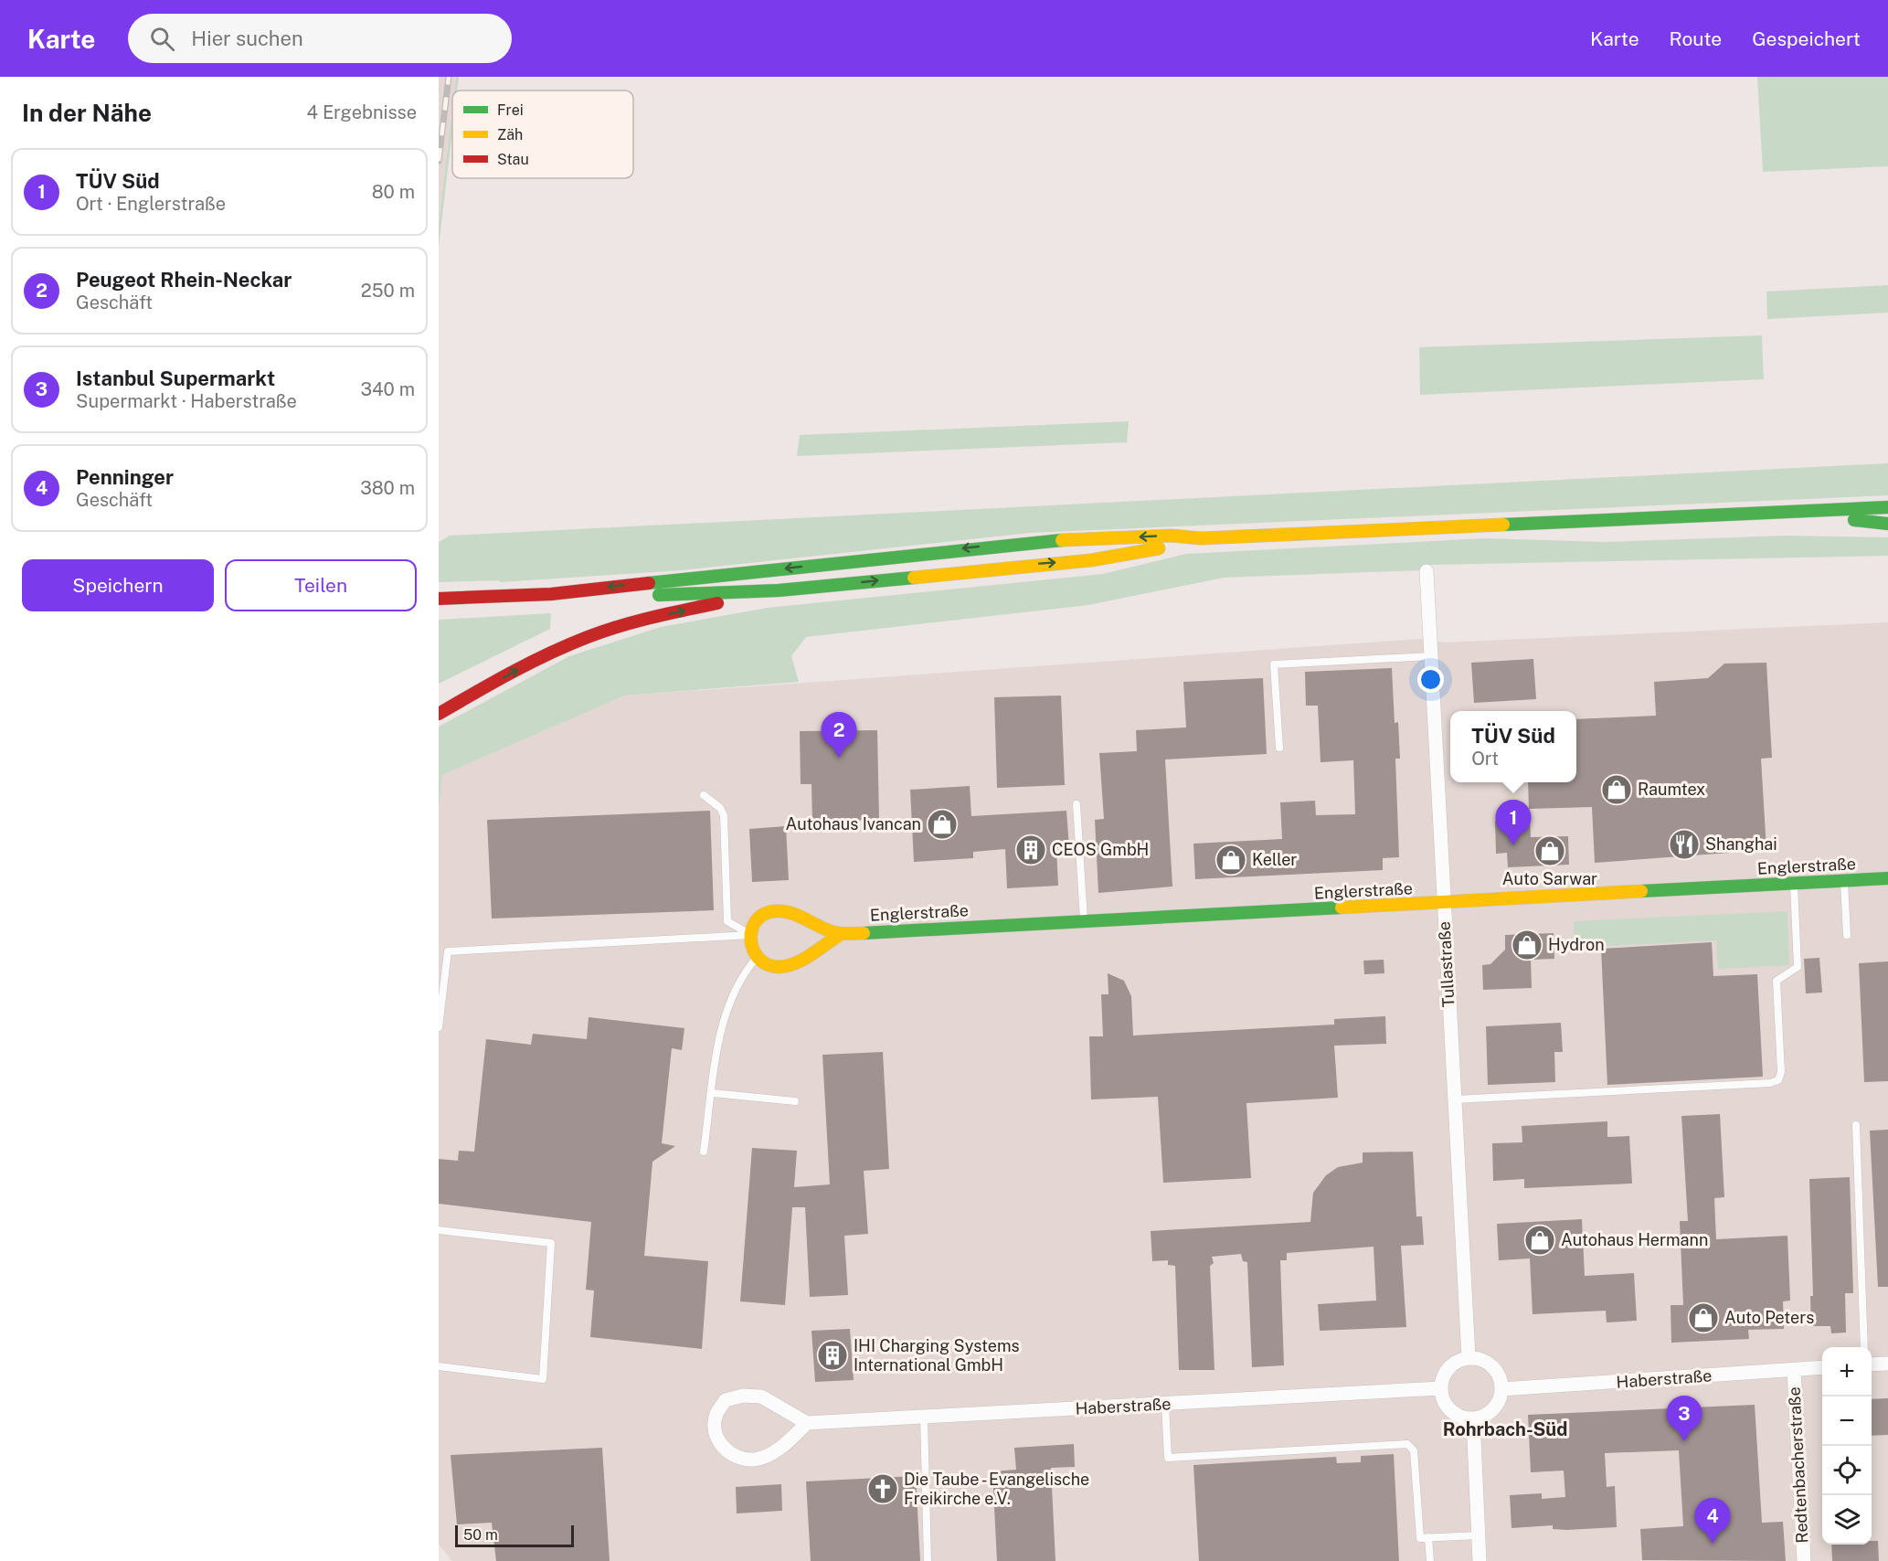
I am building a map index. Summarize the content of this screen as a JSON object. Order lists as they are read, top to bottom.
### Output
{
  "streets": {
    "main road": ["Englerstraße"],
    "street": ["Tullastraße", "Haberstraße", "Redtenbacherstraße"]
  },
  "crossings": [
    ["Englerstraße", "Tullastraße"],
    ["Tullastraße", "Haberstraße"],
    ["Haberstraße", "Redtenbacherstraße"]
  ],
  "districts": ["Rohrbach-Süd"],
  "places": {
    "shop": [
      "Raumtex",
      "Autohaus Ivancan",
      "Auto Sarwar",
      "Keller",
      "Hydron",
      "Autohaus Hermann",
      "Auto Peters"
    ],
    "restaurant": ["Shanghai"],
    "building": ["CEOS GmbH", "IHI Charging Systems International GmbH"],
    "church": ["Die Taube - Evangelische Freikirche e.V."]
  },
  "legend": ["Frei", "Zäh", "Stau"],
  "scale_bar": "50 m",
  "page": {
    "header": "Karte",
    "search": "Hier suchen",
    "nav": ["Karte", "Route", "Gespeichert"],
    "heading": ["In der Nähe", "4 Ergebnisse"],
    "list": [
      {
        "mark": "1",
        "name": "TÜV Süd",
        "note": "Ort · Englerstraße",
        "value": "80 m"
      },
      {
        "mark": "2",
        "name": "Peugeot Rhein-Neckar",
        "note": "Geschäft",
        "value": "250 m"
      },
      {
        "mark": "3",
        "name": "Istanbul Supermarkt",
        "note": "Supermarkt · Haberstraße",
        "value": "340 m"
      },
      {
        "mark": "4",
        "name": "Penninger",
        "note": "Geschäft",
        "value": "380 m"
      }
    ],
    "buttons": ["Speichern", "Teilen"],
    "popup": ["TÜV Süd", "Ort"],
    "pins": [
      "2",
      "1",
      "3",
      "4"
    ],
    "map_buttons": ["+", "−"],
    "scale": "50 m"
  }
}
